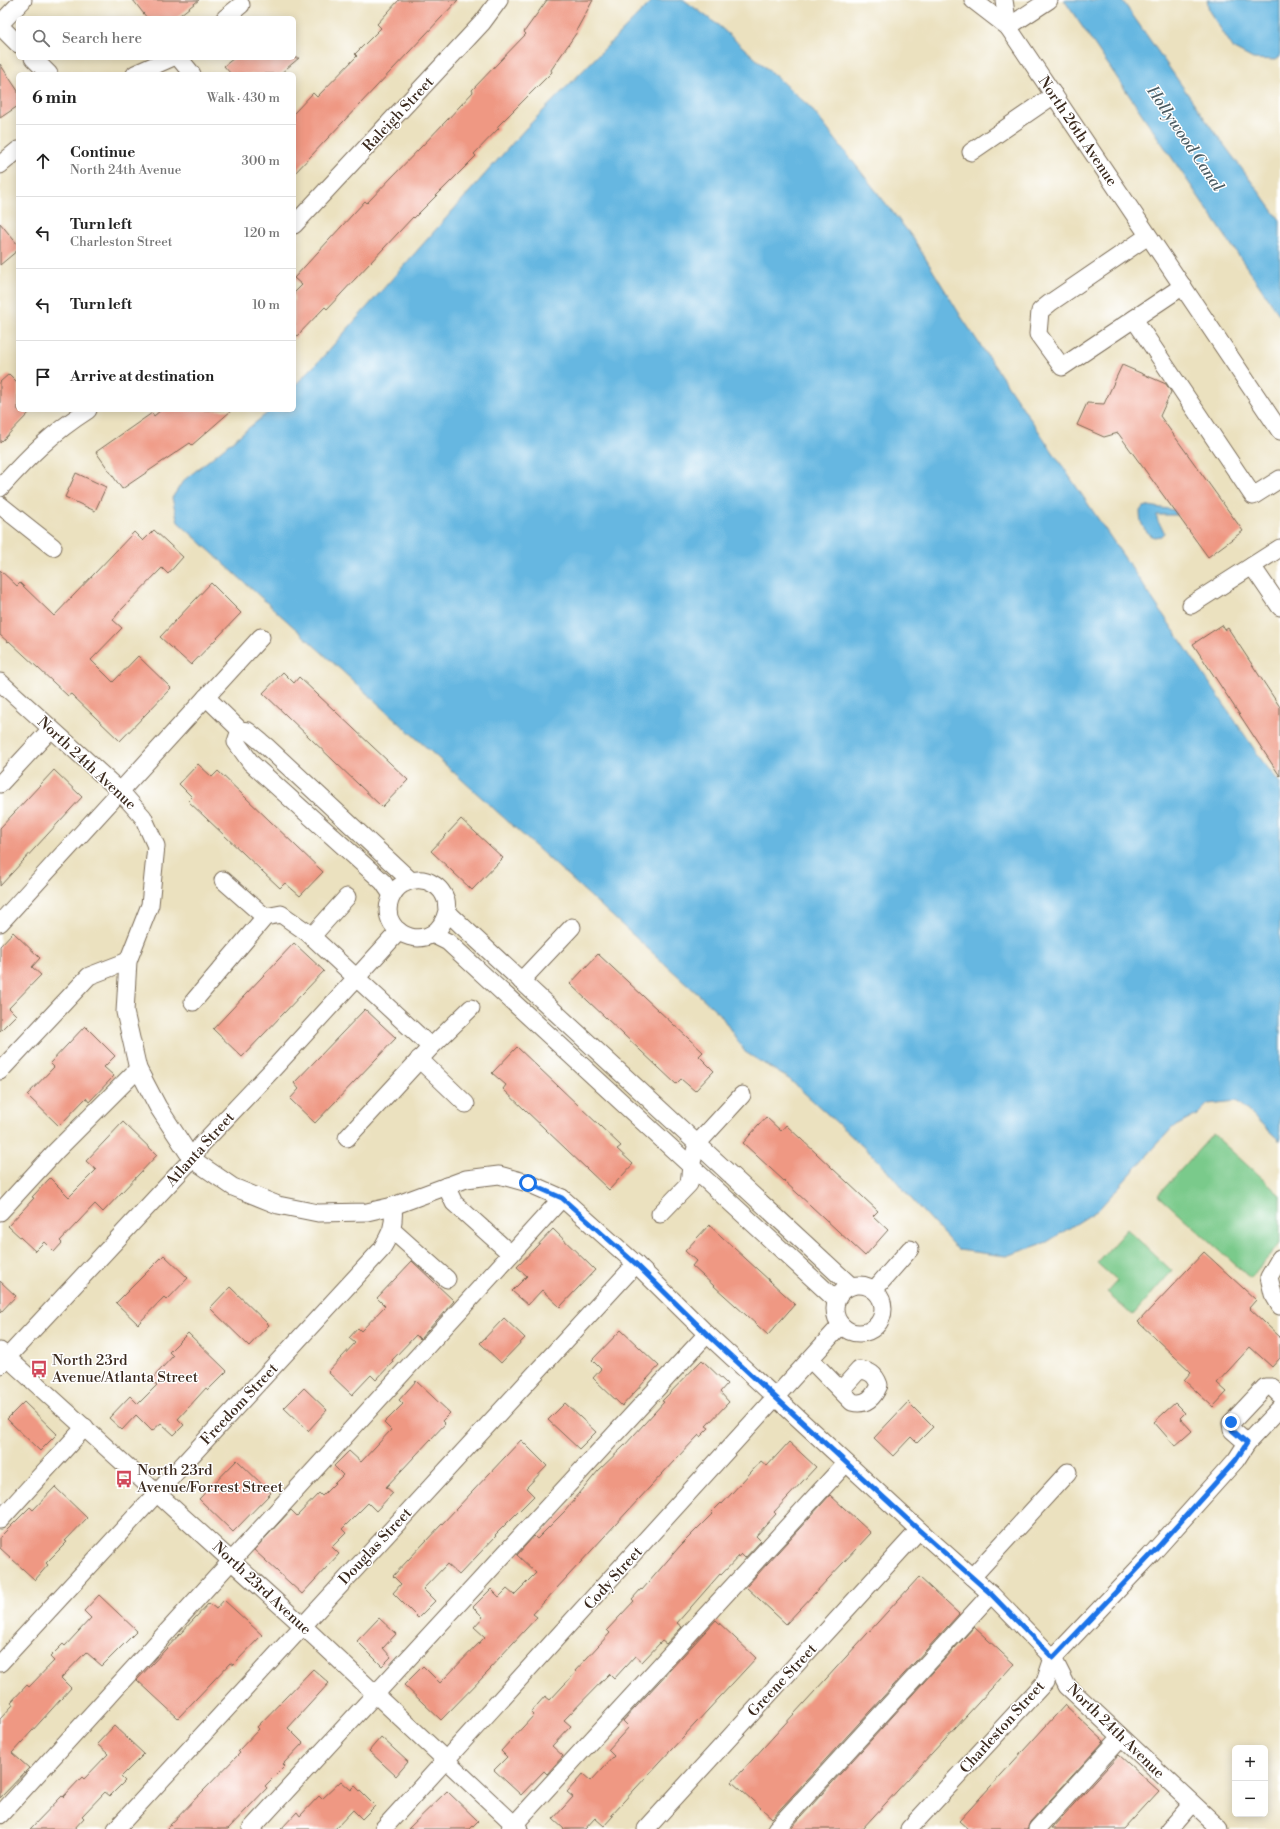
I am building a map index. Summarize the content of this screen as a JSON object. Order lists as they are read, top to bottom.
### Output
{
  "streets": {
    "street": [
      "Raleigh Street",
      "North 26th Avenue",
      "North 24th Avenue",
      "Atlanta Street",
      "Freedom Street",
      "Douglas Street",
      "Cody Street",
      "North 23rd Avenue",
      "Greene Street",
      "Charleston Street"
    ]
  },
  "crossings": [
    ["North 24th Avenue", "Atlanta Street"],
    ["North 24th Avenue", "Freedom Street"],
    ["North 24th Avenue", "Douglas Street"],
    ["North 24th Avenue", "Cody Street"],
    ["North 24th Avenue", "Greene Street"],
    ["North 24th Avenue", "Charleston Street"],
    ["Atlanta Street", "North 23rd Avenue"],
    ["Freedom Street", "North 23rd Avenue"],
    ["Douglas Street", "North 23rd Avenue"],
    ["Cody Street", "North 23rd Avenue"]
  ],
  "water": ["Hollywood Canal"],
  "places": {
    "bus stop": ["North 23rd Avenue/Atlanta Street", "North 23rd Avenue/Forrest Street"]
  },
  "page": {
    "search": "Search here",
    "heading": ["6 min", "Walk · 430 m"],
    "list": [
      ["Continue", "North 24th Avenue", "300 m"],
      ["Turn left", "Charleston Street", "120 m"],
      ["Turn left", "10 m"],
      "Arrive at destination"
    ],
    "map_buttons": ["+", "−"]
  }
}
